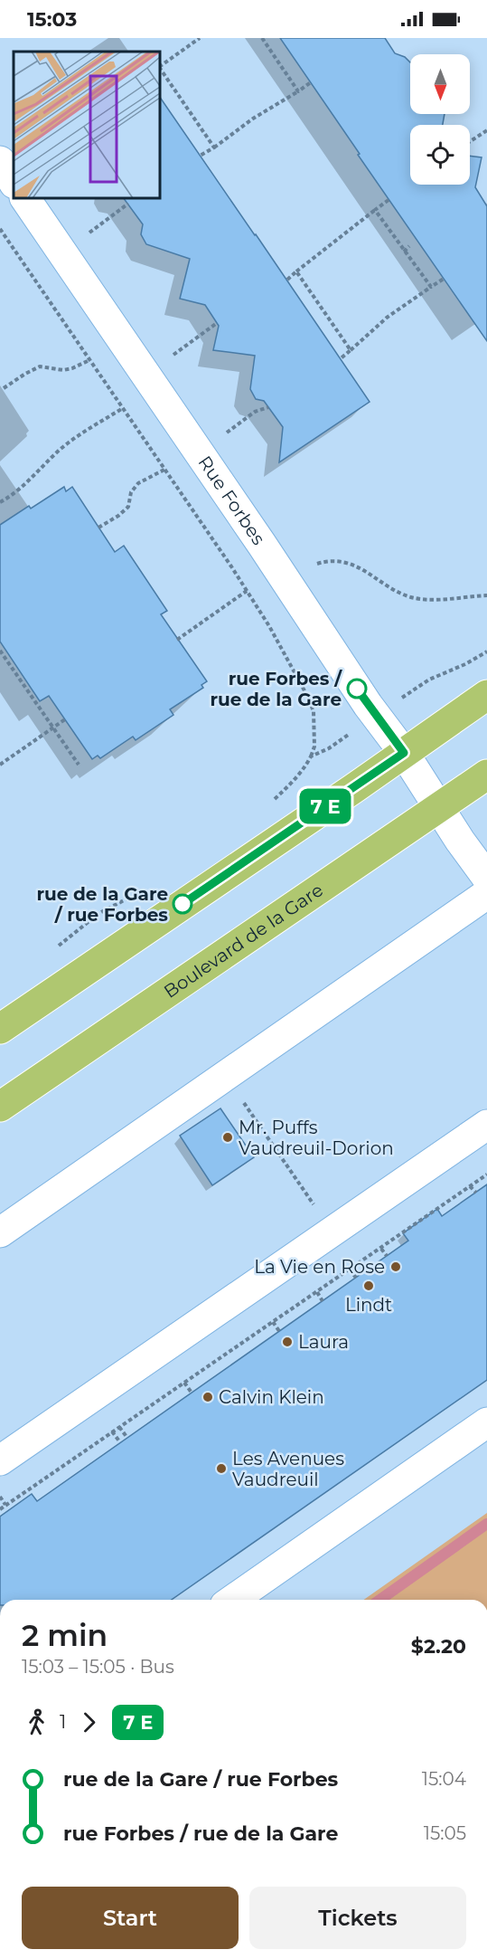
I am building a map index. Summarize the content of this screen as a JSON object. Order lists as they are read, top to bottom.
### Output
{
  "streets": {
    "main road": ["Boulevard de la Gare"],
    "street": ["Rue Forbes"]
  },
  "crossings": [
    ["Rue Forbes", "Boulevard de la Gare"]
  ],
  "places": [
    "rue Forbes / rue de la Gare",
    "rue de la Gare / rue Forbes",
    "Mr. Puffs Vaudreuil-Dorion",
    "La Vie en Rose",
    "Lindt",
    "Laura",
    "Calvin Klein",
    "Les Avenues Vaudreuil"
  ],
  "north": "bottom",
  "page": {
    "status": "15:03",
    "on_map": "7 E",
    "heading": ["2 min", "15:03 – 15:05 · Bus", "$2.20"],
    "legs": ["1", "7 E"],
    "list": [
      {
        "name": "rue de la Gare / rue Forbes",
        "value": "15:04"
      },
      {
        "name": "rue Forbes / rue de la Gare",
        "value": "15:05"
      }
    ],
    "buttons": ["Start", "Tickets"]
  }
}
